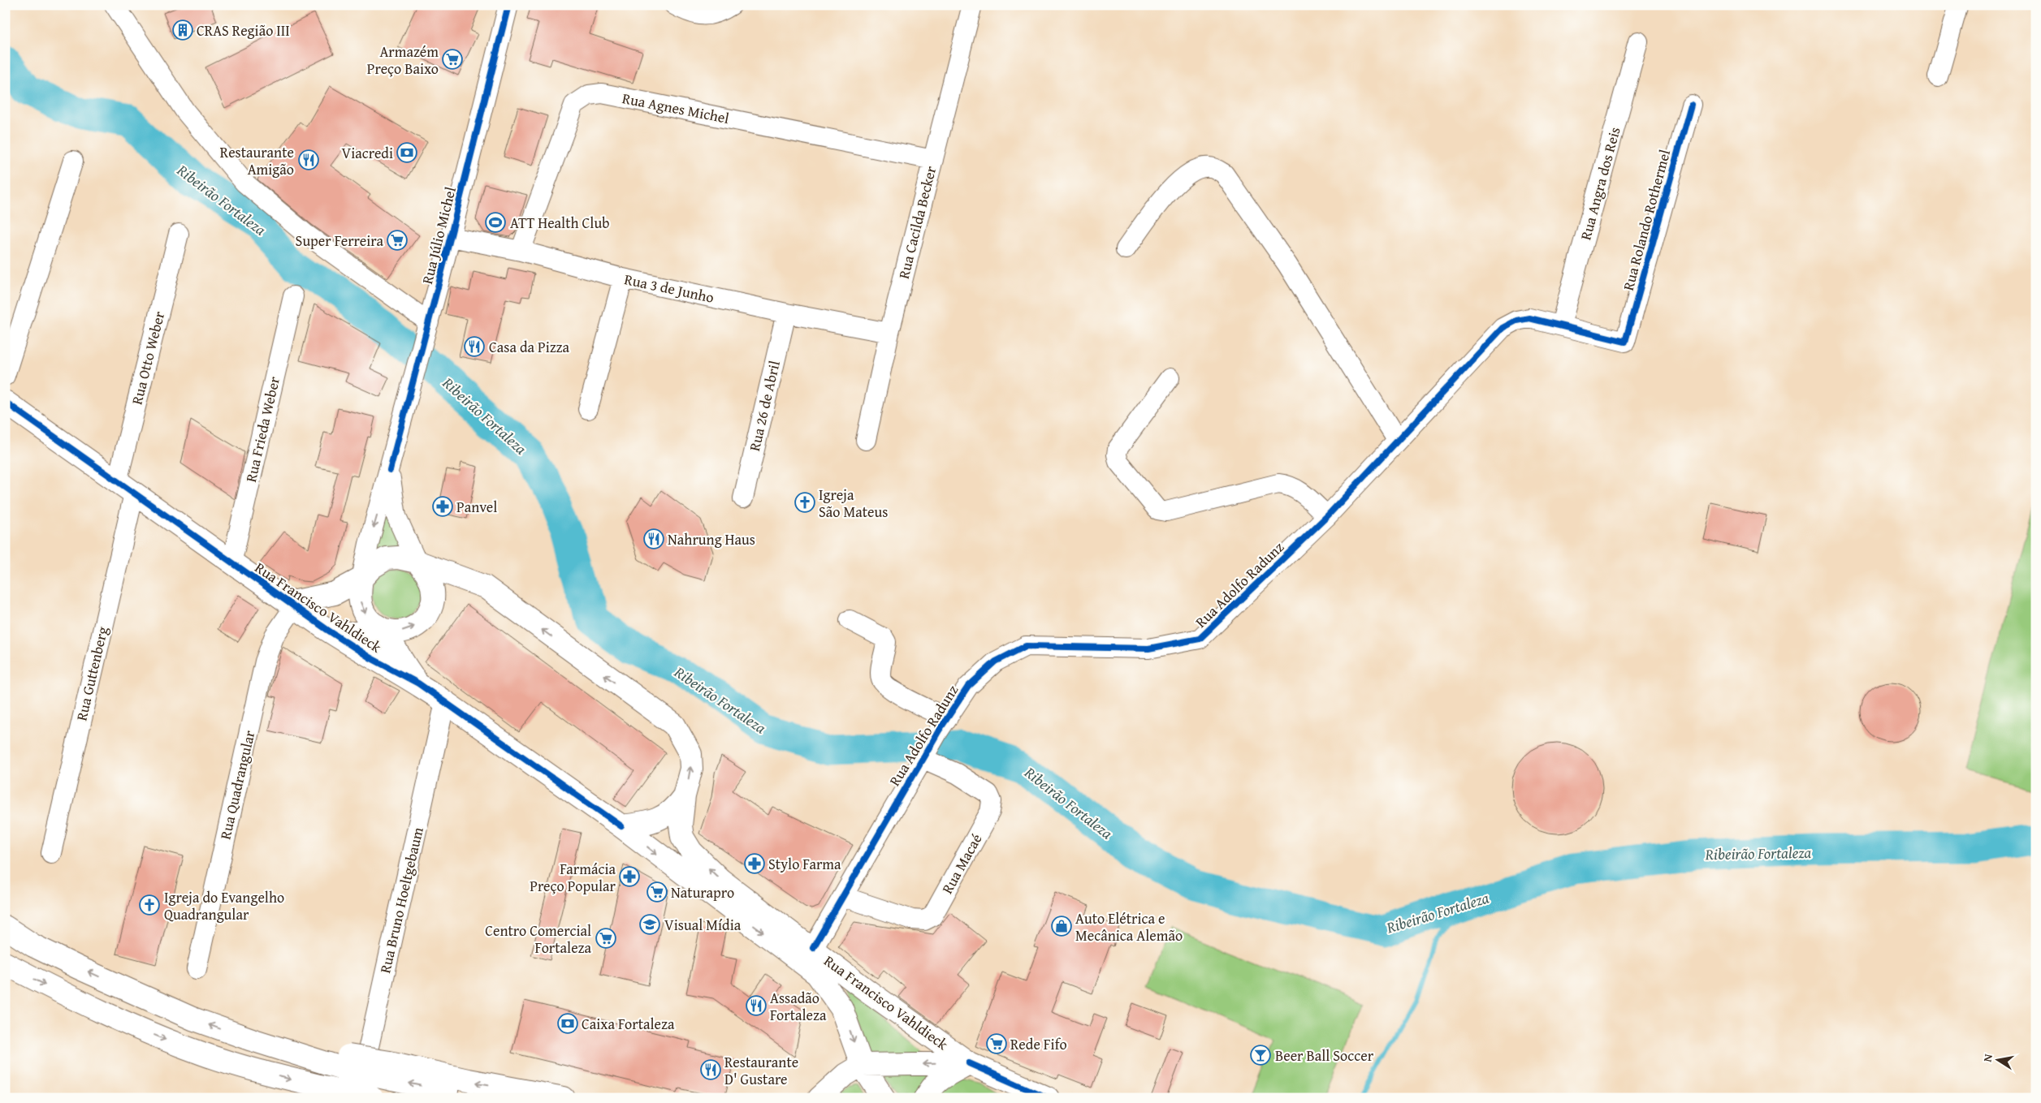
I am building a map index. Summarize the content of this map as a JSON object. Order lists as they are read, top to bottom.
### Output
{
  "streets": {
    "main road": ["Rua Francisco Vahldieck"],
    "street": [
      "Rua Agnes Michel",
      "Rua Angra dos Reis",
      "Rua Rolando Rothermel",
      "Rua Cacilda Becker",
      "Rua Júlio Michel",
      "Rua 3 de Junho",
      "Rua Otto Weber",
      "Rua 26 de Abril",
      "Rua Frieda Weber",
      "Rua Adolfo Radunz",
      "Rua Guttenberg",
      "Rua Quadrangular",
      "Rua Macaé",
      "Rua Bruno Hoeltgebaum"
    ]
  },
  "crossings": [
    ["Rua Agnes Michel", "Rua Cacilda Becker"],
    ["Rua Agnes Michel", "Rua 3 de Junho"],
    ["Rua Angra dos Reis", "Rua Adolfo Radunz"],
    ["Rua Rolando Rothermel", "Rua Adolfo Radunz"],
    ["Rua Cacilda Becker", "Rua 3 de Junho"],
    ["Rua Júlio Michel", "Rua 3 de Junho"],
    ["Rua Júlio Michel", "Rua Francisco Vahldieck"],
    ["Rua 3 de Junho", "Rua 26 de Abril"],
    ["Rua Otto Weber", "Rua Francisco Vahldieck"],
    ["Rua Otto Weber", "Rua Guttenberg"],
    ["Rua Frieda Weber", "Rua Francisco Vahldieck"],
    ["Rua Adolfo Radunz", "Rua Francisco Vahldieck"],
    ["Rua Adolfo Radunz", "Rua Macaé"],
    ["Rua Francisco Vahldieck", "Rua Guttenberg"],
    ["Rua Francisco Vahldieck", "Rua Quadrangular"],
    ["Rua Francisco Vahldieck", "Rua Bruno Hoeltgebaum"]
  ],
  "water": ["Ribeirão Fortaleza"],
  "places": {
    "building": ["CRAS Região III"],
    "supermarket": [
      "Armazém Preço Baixo",
      "Super Ferreira",
      "Naturapro",
      "Centro Comercial Fortaleza",
      "Rede Fifo"
    ],
    "bank": ["Viacredi", "Caixa Fortaleza"],
    "restaurant": [
      "Restaurante Amigão",
      "Casa da Pizza",
      "Nahrung Haus",
      "Assadão Fortaleza",
      "Restaurante D' Gustare"
    ],
    "sports": ["ATT Health Club"],
    "church": ["Igreja São Mateus", "Igreja do Evangelho Quadrangular"],
    "pharmacy": ["Panvel", "Stylo Farma", "Farmácia Preço Popular"],
    "school or university": ["Visual Mídia"],
    "shop": ["Auto Elétrica e Mecânica Alemão"],
    "bar": ["Beer Ball Soccer"]
  },
  "north": "left"
}
